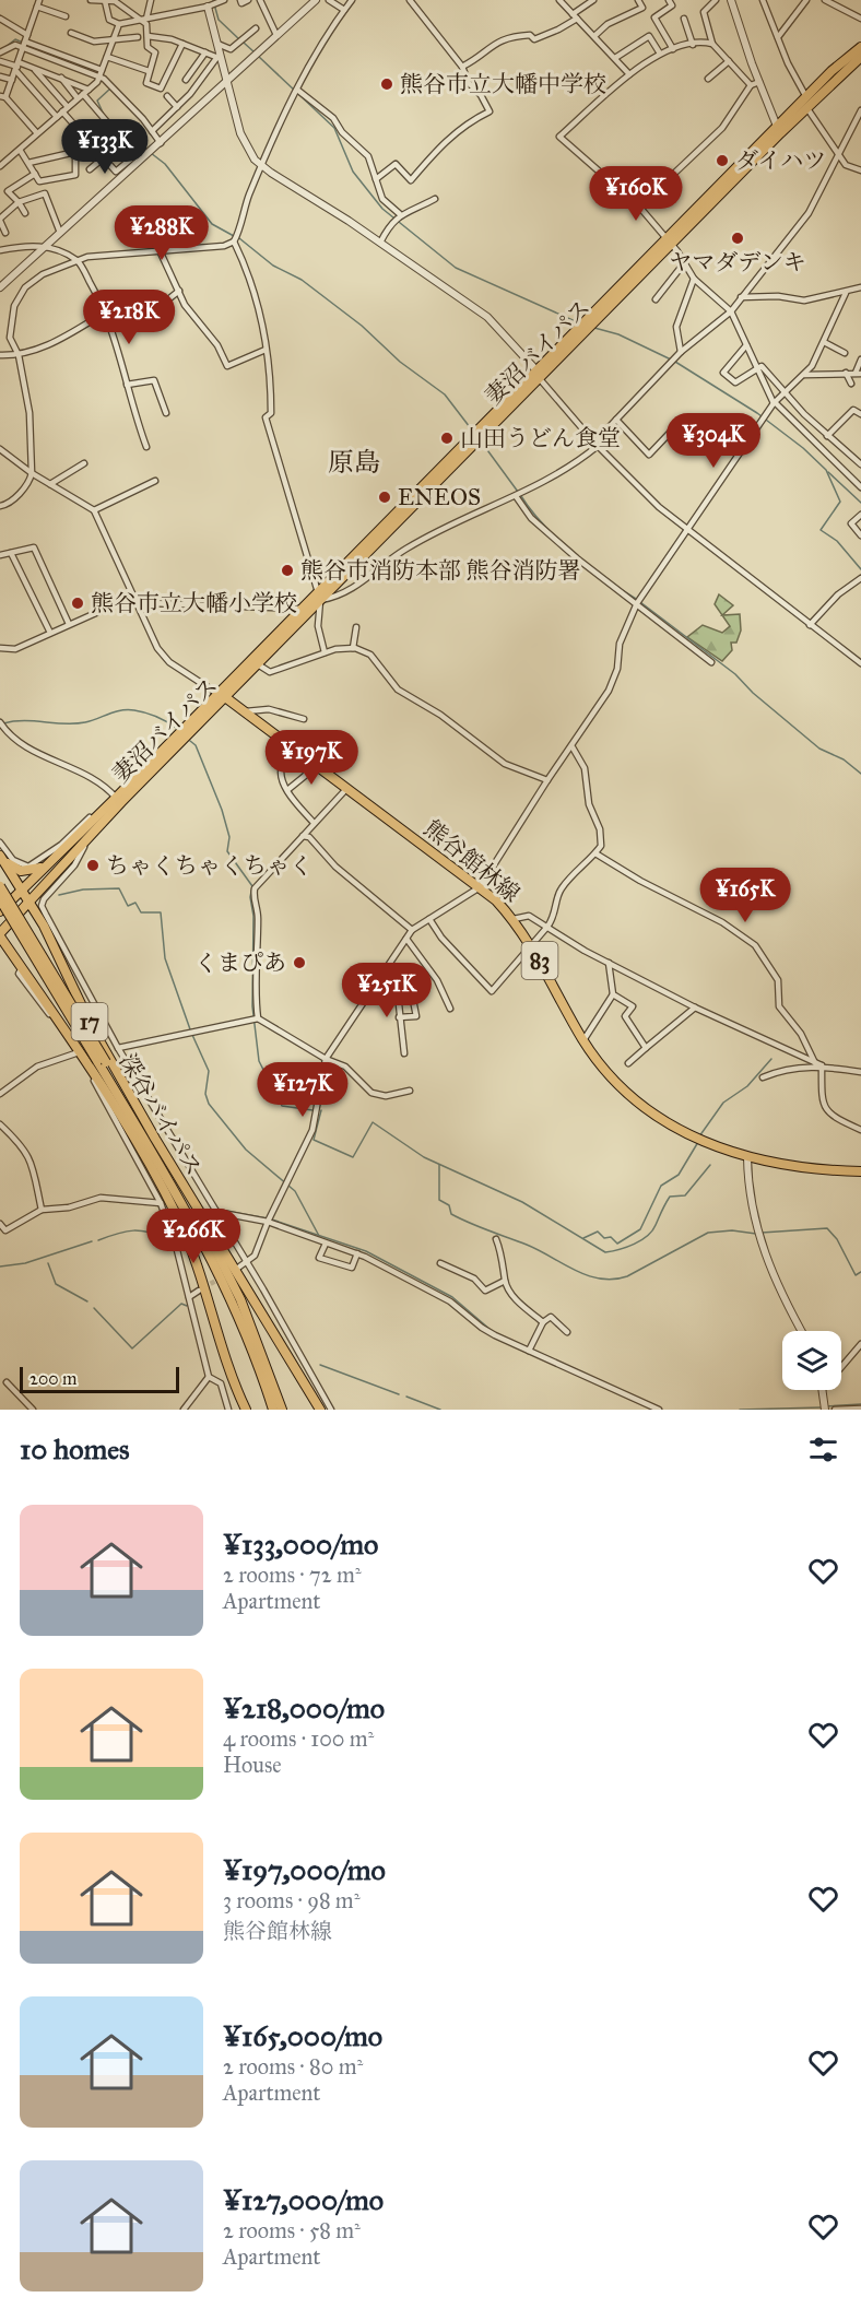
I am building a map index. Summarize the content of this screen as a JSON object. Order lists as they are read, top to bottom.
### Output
{
  "streets": {
    "main road": [
      "妻沼バイパス",
      "熊谷館林線",
      "83",
      "17",
      "深谷バイパス"
    ]
  },
  "crossings": [
    ["妻沼バイパス", "熊谷館林線"],
    ["妻沼バイパス", "17"],
    ["17", "深谷バイパス"]
  ],
  "districts": ["原島"],
  "places": [
    "熊谷市立大幡中学校",
    "ダイハツ",
    "ヤマダデンキ",
    "山田うどん食堂",
    "ENEOS",
    "熊谷市消防本部 熊谷消防署",
    "熊谷市立大幡小学校",
    "ちゃくちゃくちゃく",
    "くまぴあ"
  ],
  "scale_bar": "200 m",
  "page": {
    "price": [
      "¥133K",
      "¥160K",
      "¥288K",
      "¥218K",
      "¥304K",
      "¥197K",
      "¥165K",
      "¥251K",
      "¥127K",
      "¥266K"
    ],
    "scale": "200 m",
    "heading": "10 homes",
    "list": [
      {
        "name": "¥133,000/mo",
        "note": "2 rooms · 72 m² · Apartment"
      },
      {
        "name": "¥218,000/mo",
        "note": "4 rooms · 100 m² · House"
      },
      {
        "name": "¥197,000/mo",
        "note": "3 rooms · 98 m² · 熊谷館林線"
      },
      {
        "name": "¥165,000/mo",
        "note": "2 rooms · 80 m² · Apartment"
      },
      {
        "name": "¥127,000/mo",
        "note": "2 rooms · 58 m² · Apartment"
      }
    ]
  }
}
